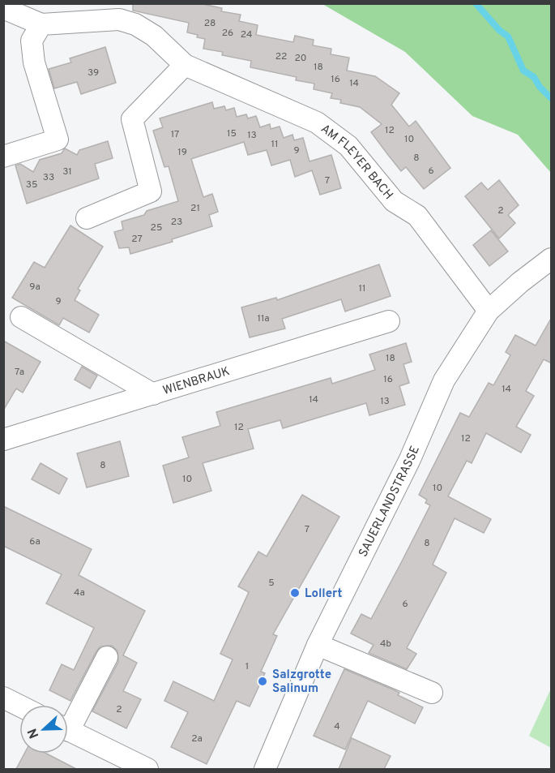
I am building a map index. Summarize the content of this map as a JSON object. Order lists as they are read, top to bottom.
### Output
{
  "streets": {
    "street": ["AM FLEYER BACH", "WIENBRAUK", "SAUERLANDSTRASSE"]
  },
  "crossings": [
    ["AM FLEYER BACH", "SAUERLANDSTRASSE"]
  ],
  "places": ["Lollert", "Salzgrotte Salinum"],
  "house_numbers": [
    "28",
    "26",
    "24",
    "22",
    "20",
    "18",
    "39",
    "16",
    "14",
    "12",
    "15",
    "17",
    "13",
    "10",
    "11",
    "9",
    "19",
    "8",
    "6",
    "31",
    "33",
    "7",
    "35",
    "21",
    "2",
    "23",
    "25",
    "27",
    "9a",
    "11",
    "9",
    "11a",
    "18",
    "7a",
    "16",
    "14",
    "14",
    "13",
    "12",
    "12",
    "8",
    "10",
    "10",
    "7",
    "6a",
    "8",
    "5",
    "4a",
    "6",
    "4b",
    "1",
    "2",
    "4",
    "2a"
  ],
  "north": "left"
}
